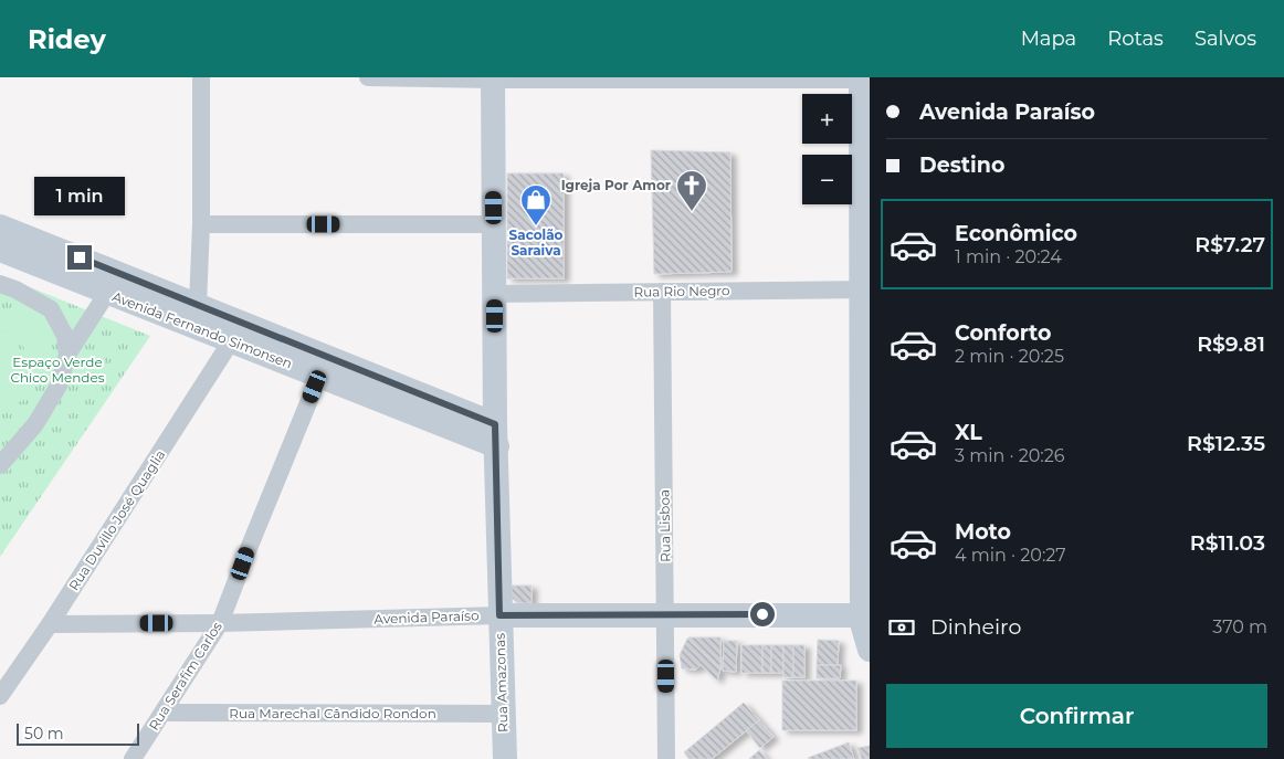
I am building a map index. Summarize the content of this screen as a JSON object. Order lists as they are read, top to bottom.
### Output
{
  "streets": {
    "main road": ["Avenida Fernando Simonsen", "Avenida Paraíso", "Rua Amazonas"],
    "street": [
      "Rua Rio Negro",
      "Rua Duvillo José Quaglia",
      "Rua Lisboa",
      "Rua Serafim Carlos",
      "Rua Marechal Cândido Rondon"
    ]
  },
  "crossings": [
    ["Rua Rio Negro", "Rua Lisboa"],
    ["Rua Rio Negro", "Rua Amazonas"],
    ["Avenida Fernando Simonsen", "Rua Duvillo José Quaglia"],
    ["Avenida Fernando Simonsen", "Rua Serafim Carlos"],
    ["Avenida Fernando Simonsen", "Rua Amazonas"],
    ["Rua Duvillo José Quaglia", "Avenida Paraíso"],
    ["Rua Lisboa", "Avenida Paraíso"],
    ["Avenida Paraíso", "Rua Serafim Carlos"],
    ["Avenida Paraíso", "Rua Amazonas"],
    ["Rua Serafim Carlos", "Rua Marechal Cândido Rondon"],
    ["Rua Amazonas", "Rua Marechal Cândido Rondon"]
  ],
  "parks": ["Espaço Verde Chico Mendes"],
  "places": {
    "church": ["Igreja Por Amor"],
    "shop": ["Sacolão Saraiva"]
  },
  "scale_bar": "50 m",
  "page": {
    "header": "Ridey",
    "nav": ["Mapa", "Rotas", "Salvos"],
    "banner": ["Avenida Paraíso", "Destino"],
    "map_buttons": ["+", "−"],
    "bubble": "1 min",
    "list": [
      {
        "name": "Econômico",
        "note": "1 min · 20:24",
        "value": "R$7.27"
      },
      {
        "name": "Conforto",
        "note": "2 min · 20:25",
        "value": "R$9.81"
      },
      {
        "name": "XL",
        "note": "3 min · 20:26",
        "value": "R$12.35"
      },
      {
        "name": "Moto",
        "note": "4 min · 20:27",
        "value": "R$11.03"
      }
    ],
    "pay": ["Dinheiro", "370 m"],
    "buttons": "Confirmar",
    "scale": "50 m"
  }
}
